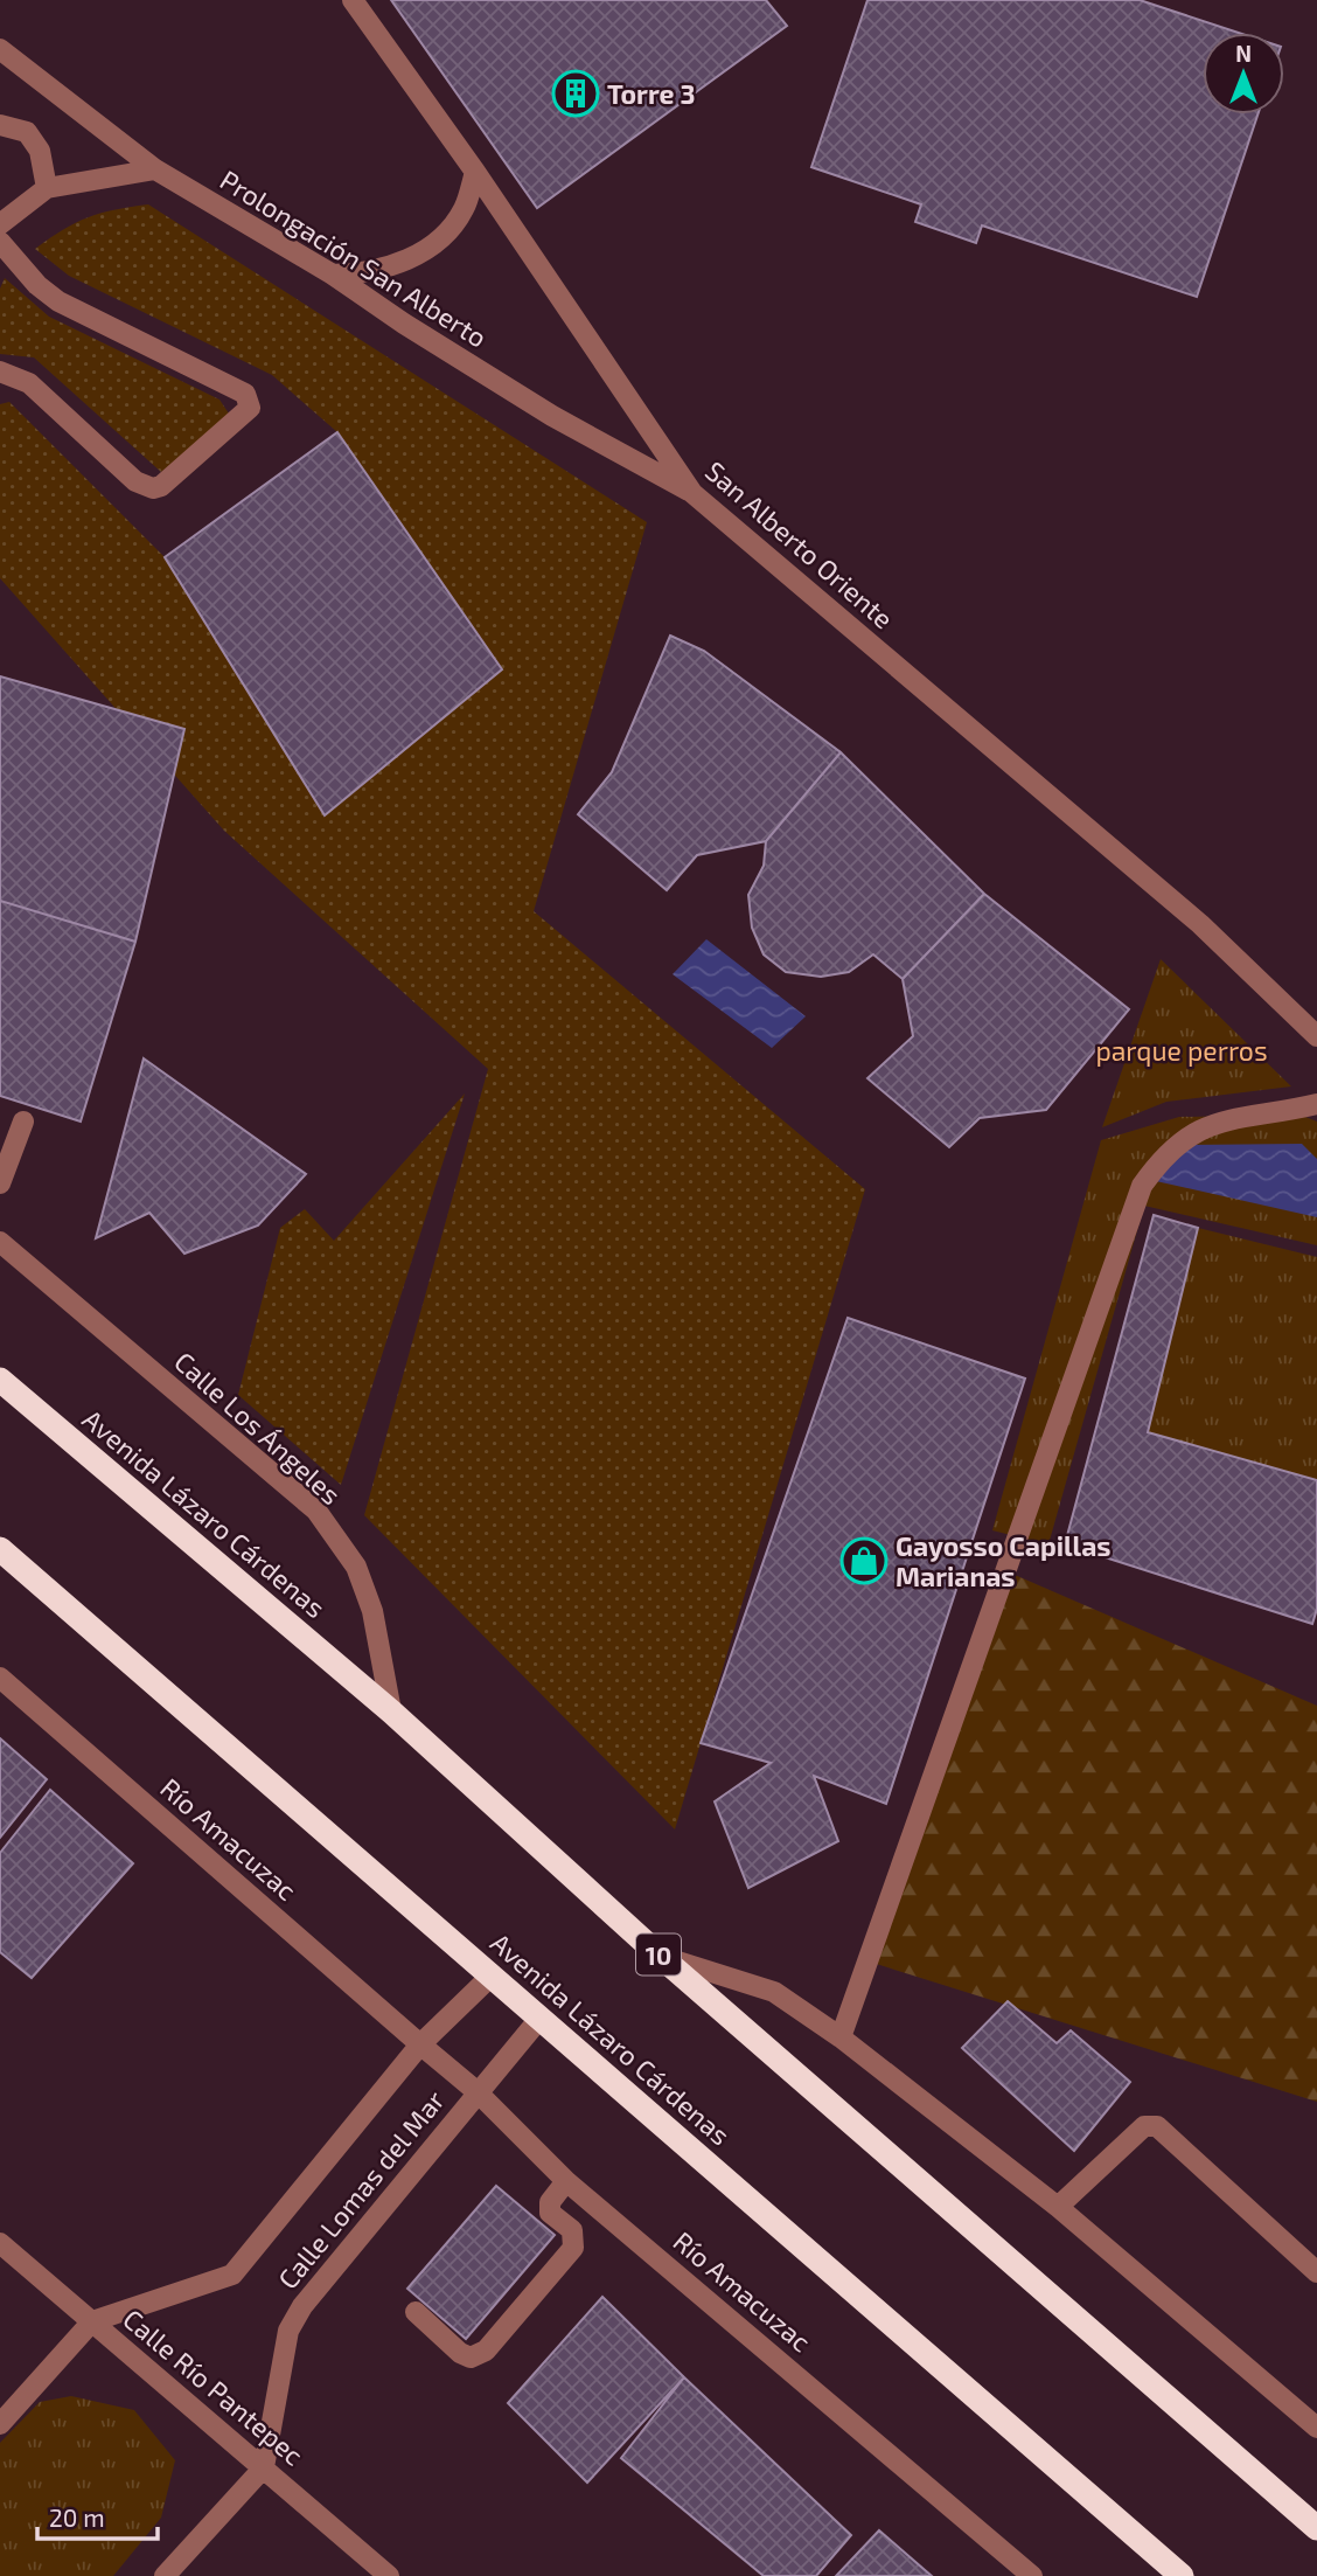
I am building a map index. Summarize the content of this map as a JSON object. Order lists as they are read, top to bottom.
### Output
{
  "streets": {
    "highway": ["Avenida Lázaro Cárdenas", "10"],
    "street": [
      "Prolongación San Alberto",
      "San Alberto Oriente",
      "Calle Los Ángeles",
      "Río Amacuzac",
      "Calle Lomas del Mar",
      "Calle Río Pantepec"
    ]
  },
  "crossings": [
    ["Prolongación San Alberto", "San Alberto Oriente"],
    ["Calle Los Ángeles", "Avenida Lázaro Cárdenas"],
    ["Avenida Lázaro Cárdenas", "Calle Lomas del Mar"],
    ["Río Amacuzac", "Calle Lomas del Mar"],
    ["Calle Lomas del Mar", "Calle Río Pantepec"]
  ],
  "parks": ["parque perros"],
  "places": {
    "building": ["Torre 3"],
    "shop": ["Gayosso Capillas Marianas"]
  },
  "scale_bar": "20 m",
  "north": "top"
}
